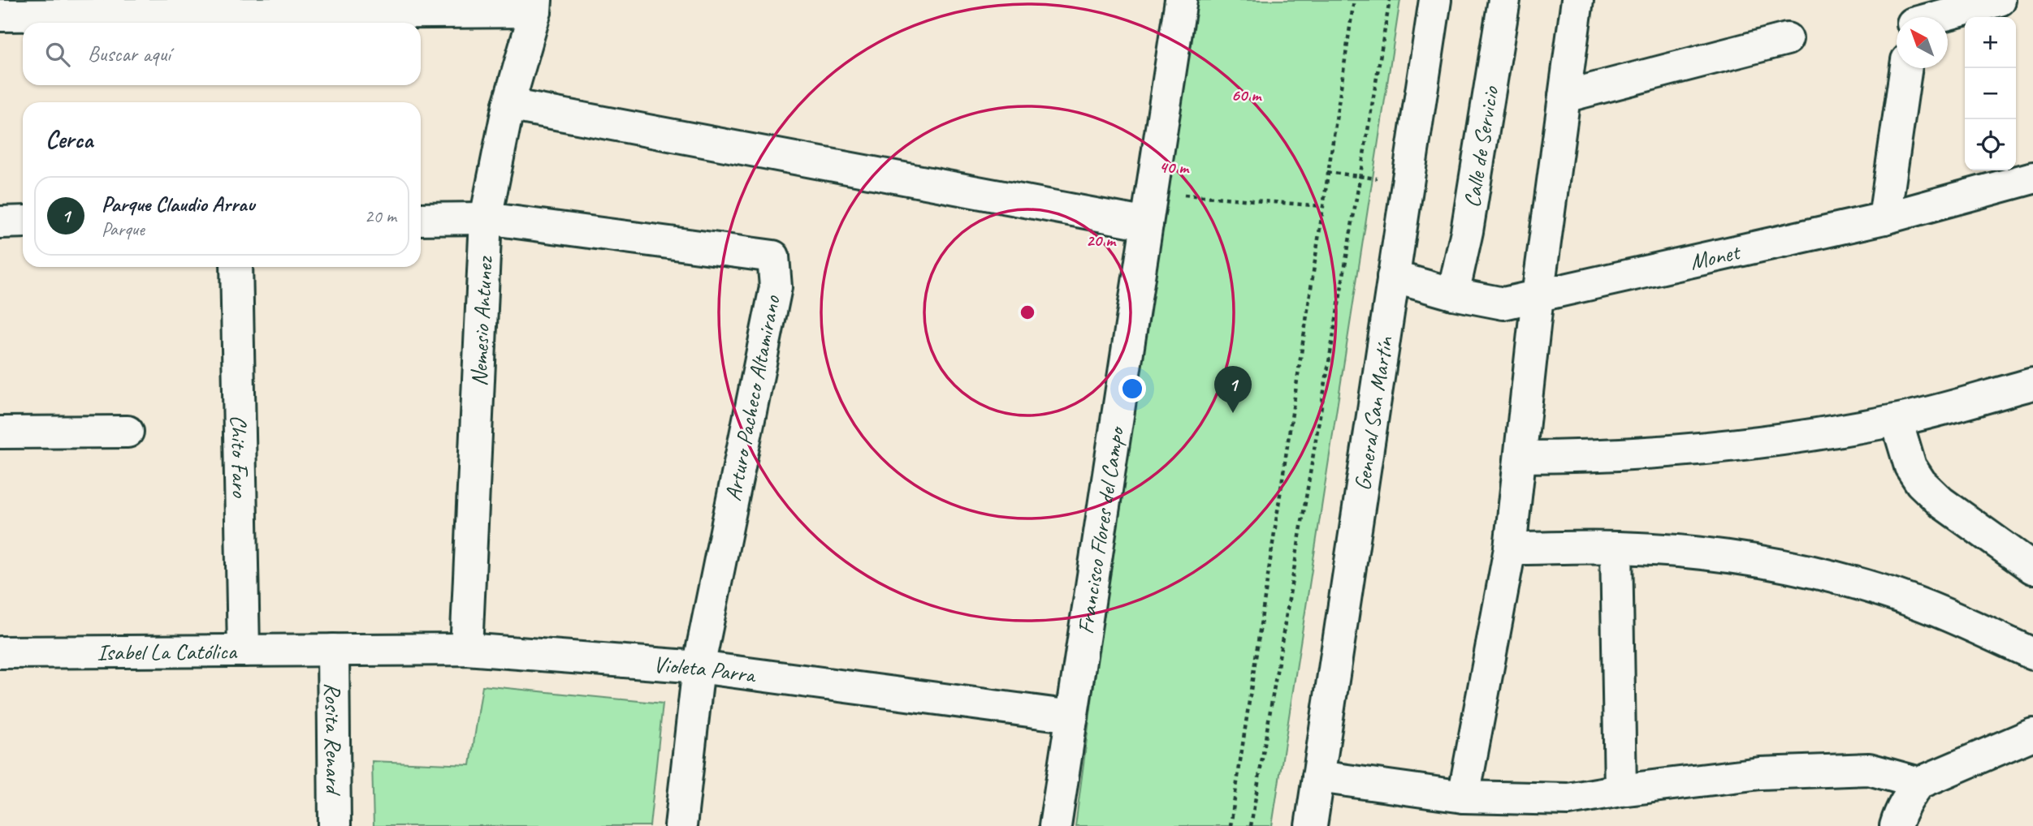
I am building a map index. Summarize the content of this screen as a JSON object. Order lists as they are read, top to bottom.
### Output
{
  "streets": {
    "street": [
      "Calle de Servicio",
      "Monet",
      "Nemesio Antunez",
      "Arturo Pacheco Altamirano",
      "General San Martín",
      "Chito Faro",
      "Francisco Flores del Campo",
      "Isabel La Católica",
      "Violeta Parra",
      "Rosita Renard"
    ]
  },
  "crossings": [
    ["Calle de Servicio", "Monet"],
    ["Monet", "General San Martín"],
    ["Nemesio Antunez", "Arturo Pacheco Altamirano"],
    ["Nemesio Antunez", "Violeta Parra"],
    ["Arturo Pacheco Altamirano", "Violeta Parra"],
    ["Chito Faro", "Isabel La Católica"],
    ["Francisco Flores del Campo", "Violeta Parra"],
    ["Isabel La Católica", "Violeta Parra"],
    ["Isabel La Católica", "Rosita Renard"],
    ["Violeta Parra", "Rosita Renard"]
  ],
  "north": "top left",
  "page": {
    "map_buttons": ["+", "−"],
    "search": "Buscar aquí",
    "heading": "Cerca",
    "list": [
      {
        "mark": "1",
        "name": "Parque Claudio Arrau",
        "note": "Parque",
        "value": "20 m"
      }
    ],
    "pins": "1"
  },
  "rings": ["60 m", "40 m", "20 m"]
}
